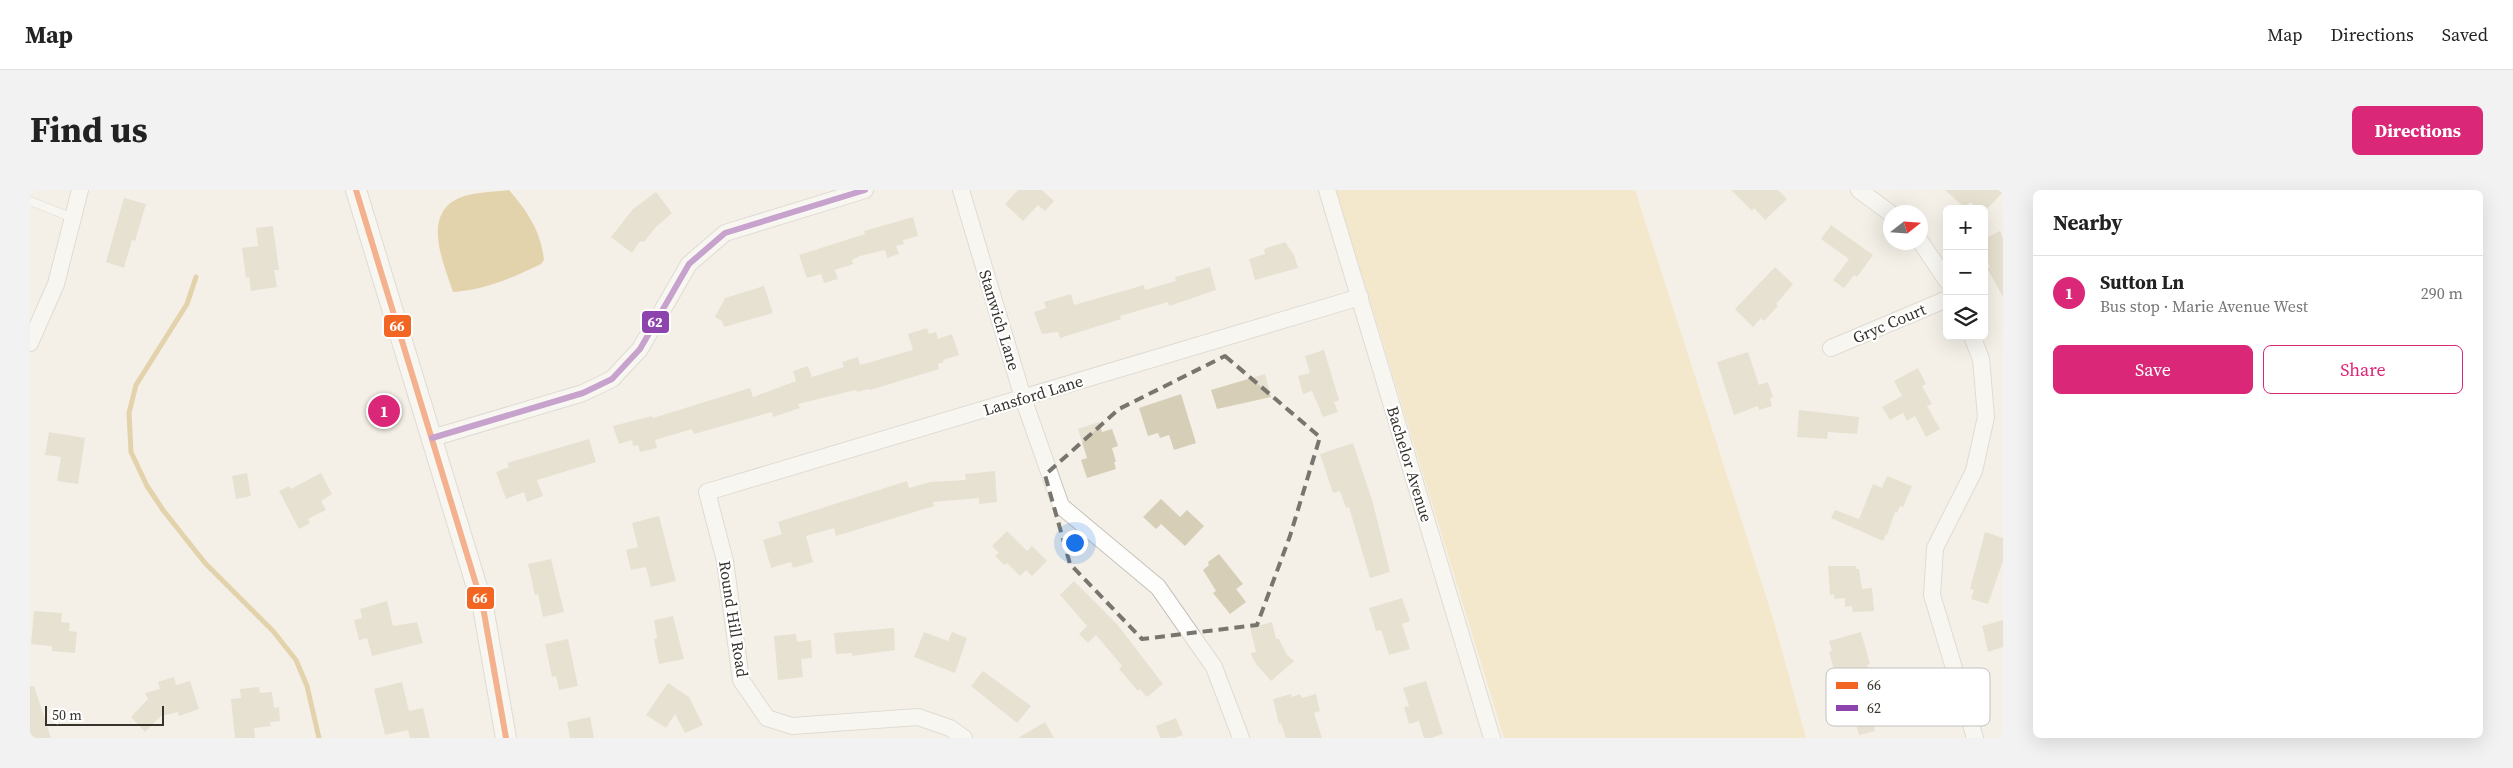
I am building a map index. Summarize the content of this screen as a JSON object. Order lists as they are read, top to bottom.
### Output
{
  "streets": {
    "street": [
      "Stanwich Lane",
      "Gryc Court",
      "Lansford Lane",
      "Bachelor Avenue",
      "Round Hill Road"
    ]
  },
  "crossings": [
    ["Stanwich Lane", "Lansford Lane"],
    ["Lansford Lane", "Bachelor Avenue"],
    ["Lansford Lane", "Round Hill Road"]
  ],
  "lines": ["transit line 66", "transit line 62"],
  "legend": ["66", "62"],
  "scale_bar": "50 m",
  "north": "right",
  "page": {
    "header": "Map",
    "nav": ["Map", "Directions", "Saved"],
    "title": "Find us",
    "buttons": [
      "Directions",
      ["Save", "Share"]
    ],
    "heading": "Nearby",
    "map_buttons": ["+", "−"],
    "list": [
      {
        "mark": "1",
        "name": "Sutton Ln",
        "note": "Bus stop · Marie Avenue West",
        "value": "290 m"
      }
    ],
    "pins": "1",
    "scale": "50 m"
  }
}
